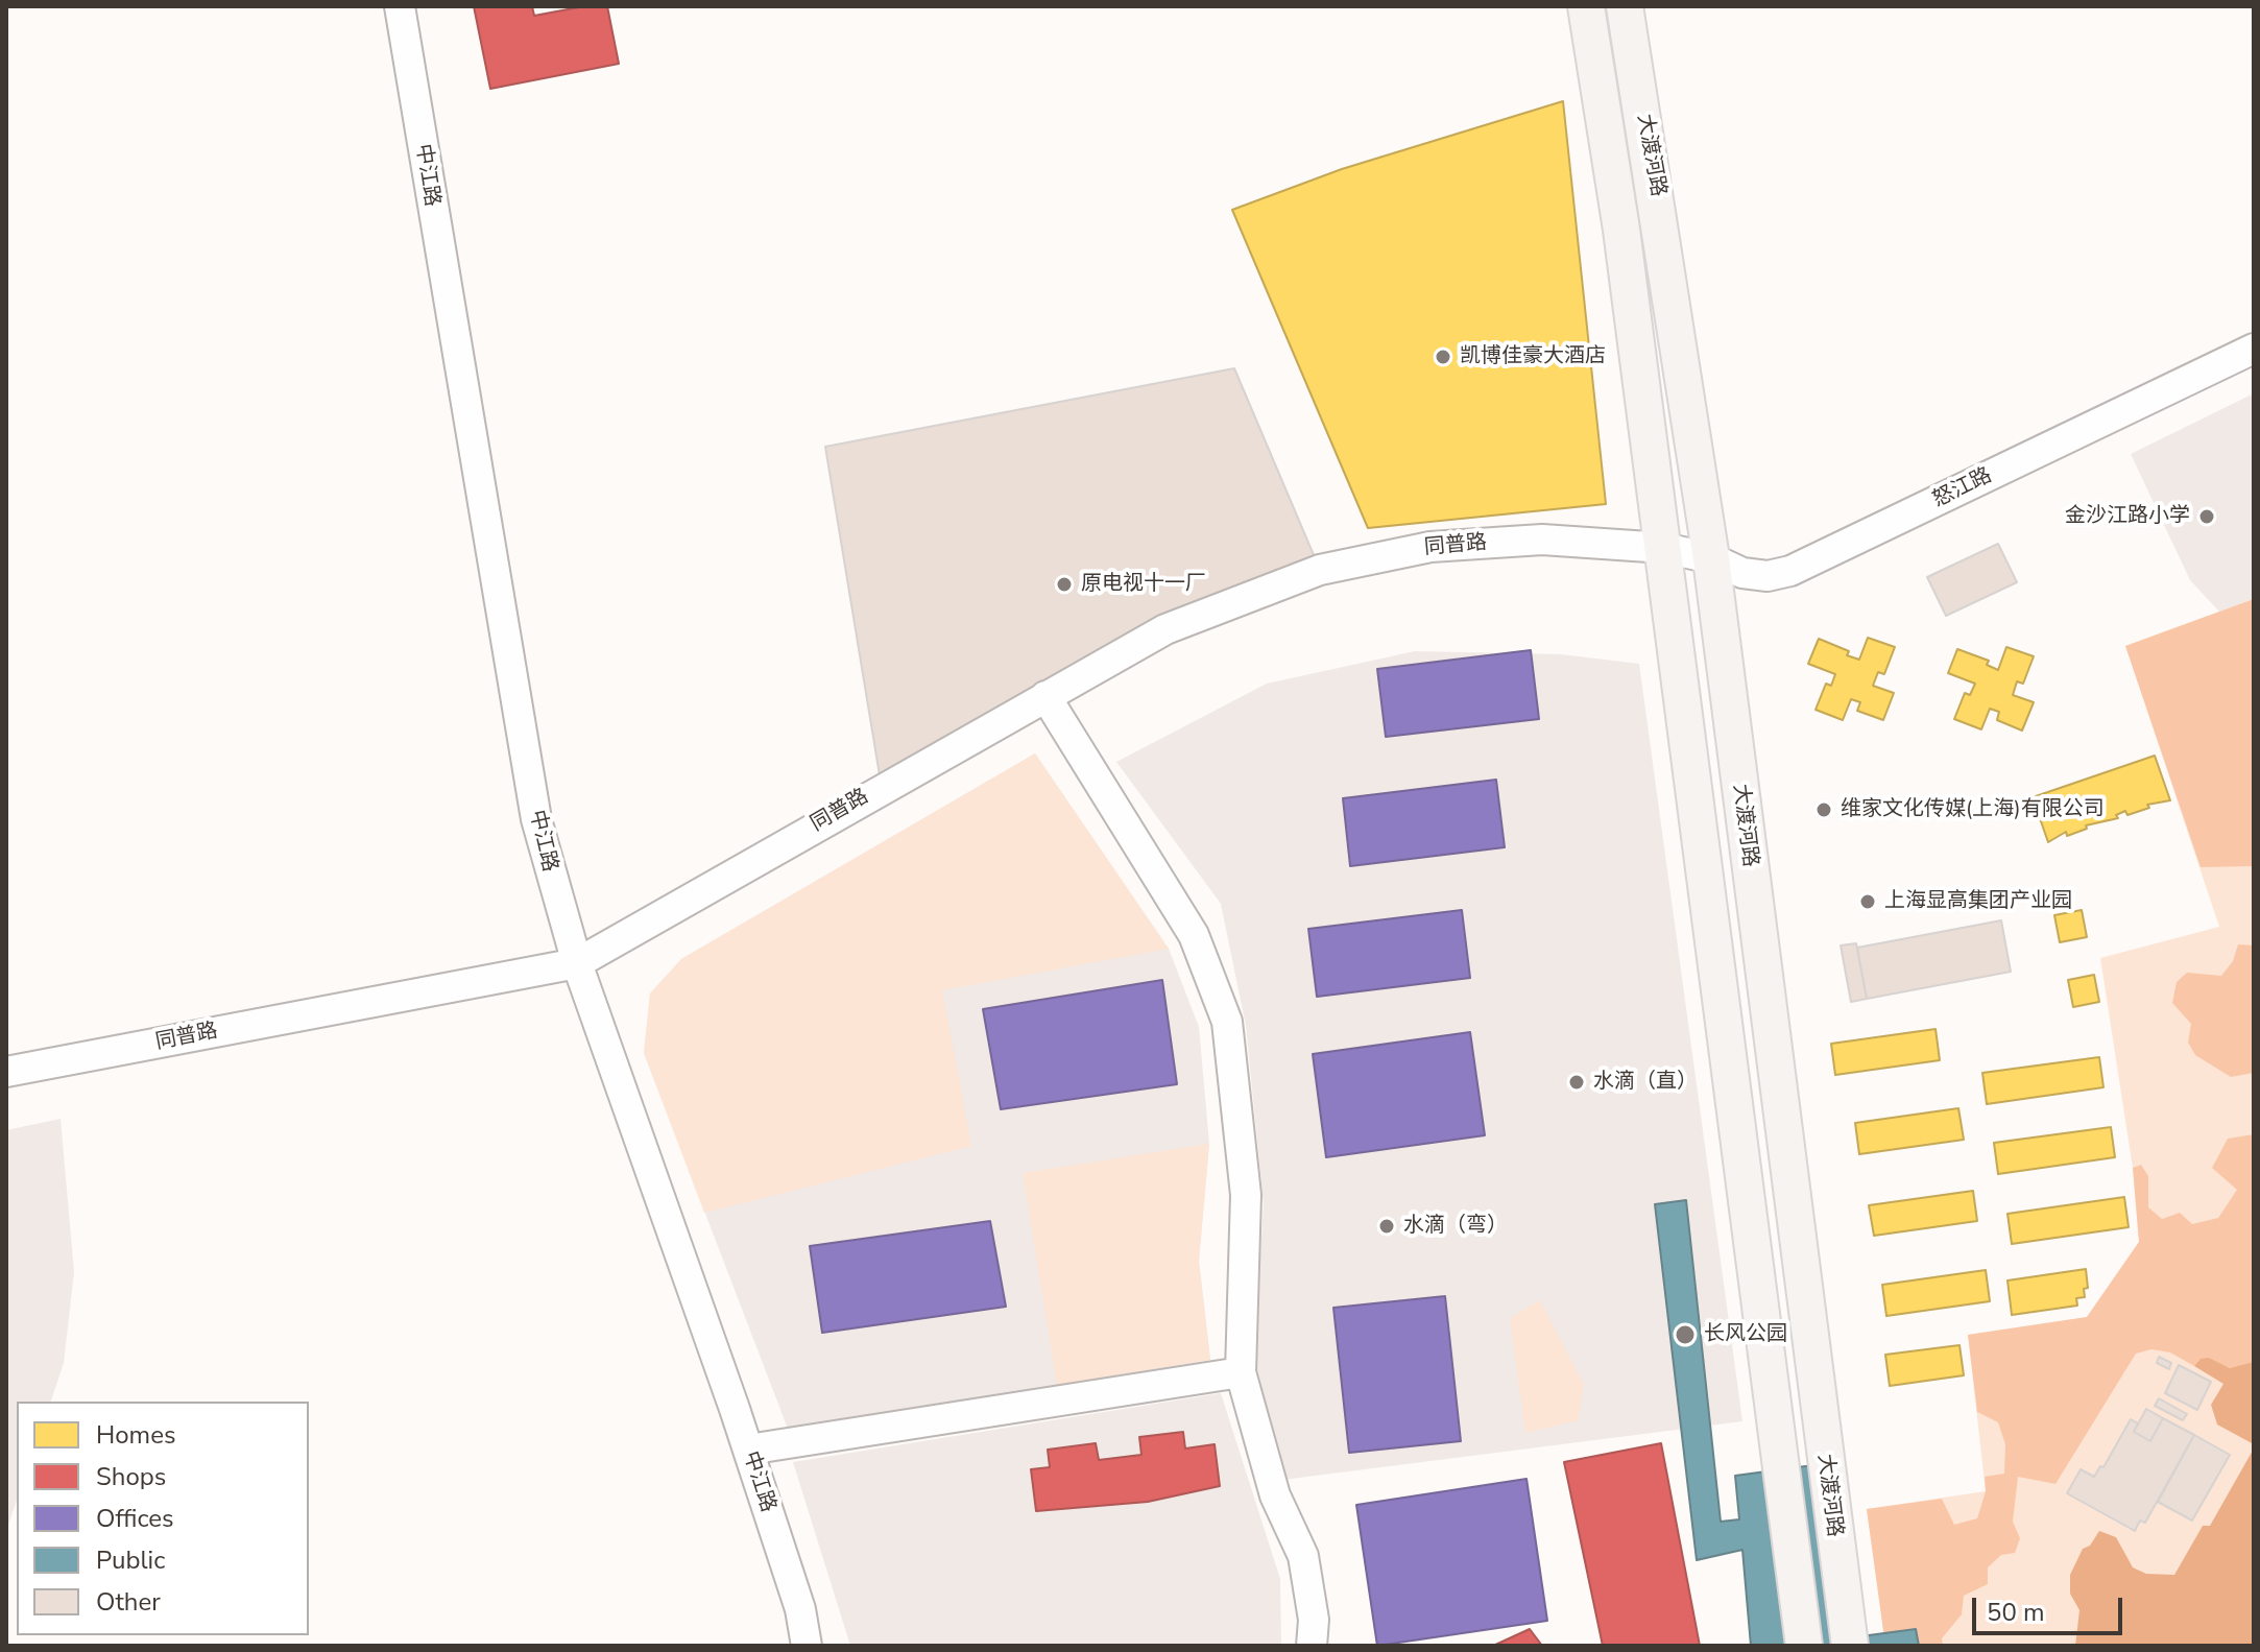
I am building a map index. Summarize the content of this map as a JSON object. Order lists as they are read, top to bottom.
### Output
{
  "streets": {
    "main road": ["大渡河路"],
    "street": ["中江路", "怒江路", "同普路"]
  },
  "crossings": [
    ["大渡河路", "怒江路"],
    ["大渡河路", "同普路"],
    ["中江路", "同普路"],
    ["怒江路", "同普路"]
  ],
  "places": [
    "凯博佳豪大酒店",
    "金沙江路小学",
    "原电视十一厂",
    "维家文化传媒(上海)有限公司",
    "上海显高集团产业园",
    "水滴（直）",
    "水滴（弯）",
    "长风公园"
  ],
  "legend": [
    "Homes",
    "Shops",
    "Offices",
    "Public",
    "Other"
  ],
  "scale_bar": "50 m"
}
